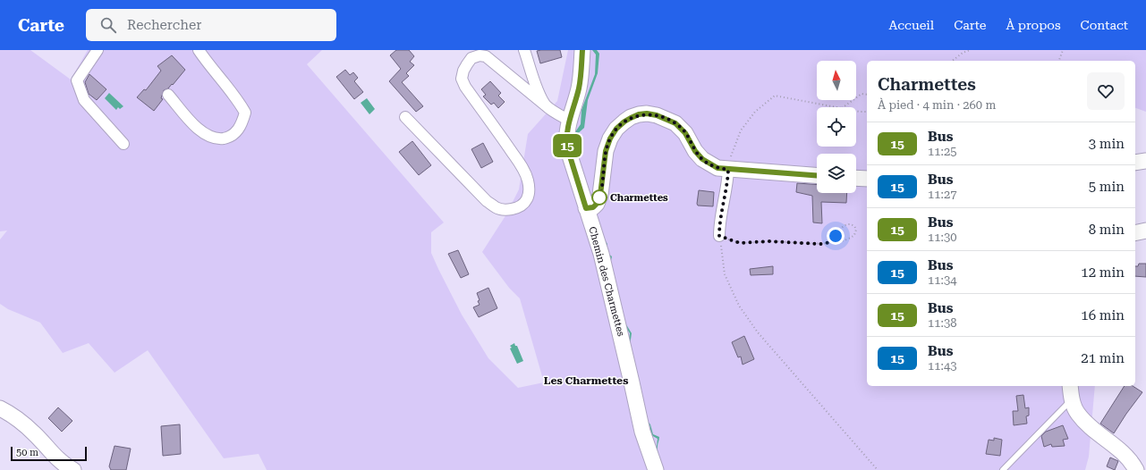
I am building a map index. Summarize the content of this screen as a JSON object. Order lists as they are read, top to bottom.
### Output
{
  "streets": {
    "street": ["Chemin des Charmettes"]
  },
  "districts": ["Les Charmettes"],
  "places": ["Charmettes"],
  "lines": ["bus line 15"],
  "scale_bar": "50 m",
  "north": "top",
  "page": {
    "header": "Carte",
    "search": "Rechercher",
    "nav": [
      "Accueil",
      "Carte",
      "À propos",
      "Contact"
    ],
    "on_map": "15",
    "heading": ["Charmettes", "À pied · 4 min · 260 m"],
    "list": [
      {
        "mark": "15",
        "name": "Bus",
        "note": "11:25",
        "value": "3 min"
      },
      {
        "mark": "15",
        "name": "Bus",
        "note": "11:27",
        "value": "5 min"
      },
      {
        "mark": "15",
        "name": "Bus",
        "note": "11:30",
        "value": "8 min"
      },
      {
        "mark": "15",
        "name": "Bus",
        "note": "11:34",
        "value": "12 min"
      },
      {
        "mark": "15",
        "name": "Bus",
        "note": "11:38",
        "value": "16 min"
      },
      {
        "mark": "15",
        "name": "Bus",
        "note": "11:43",
        "value": "21 min"
      }
    ],
    "scale": "50 m"
  }
}
